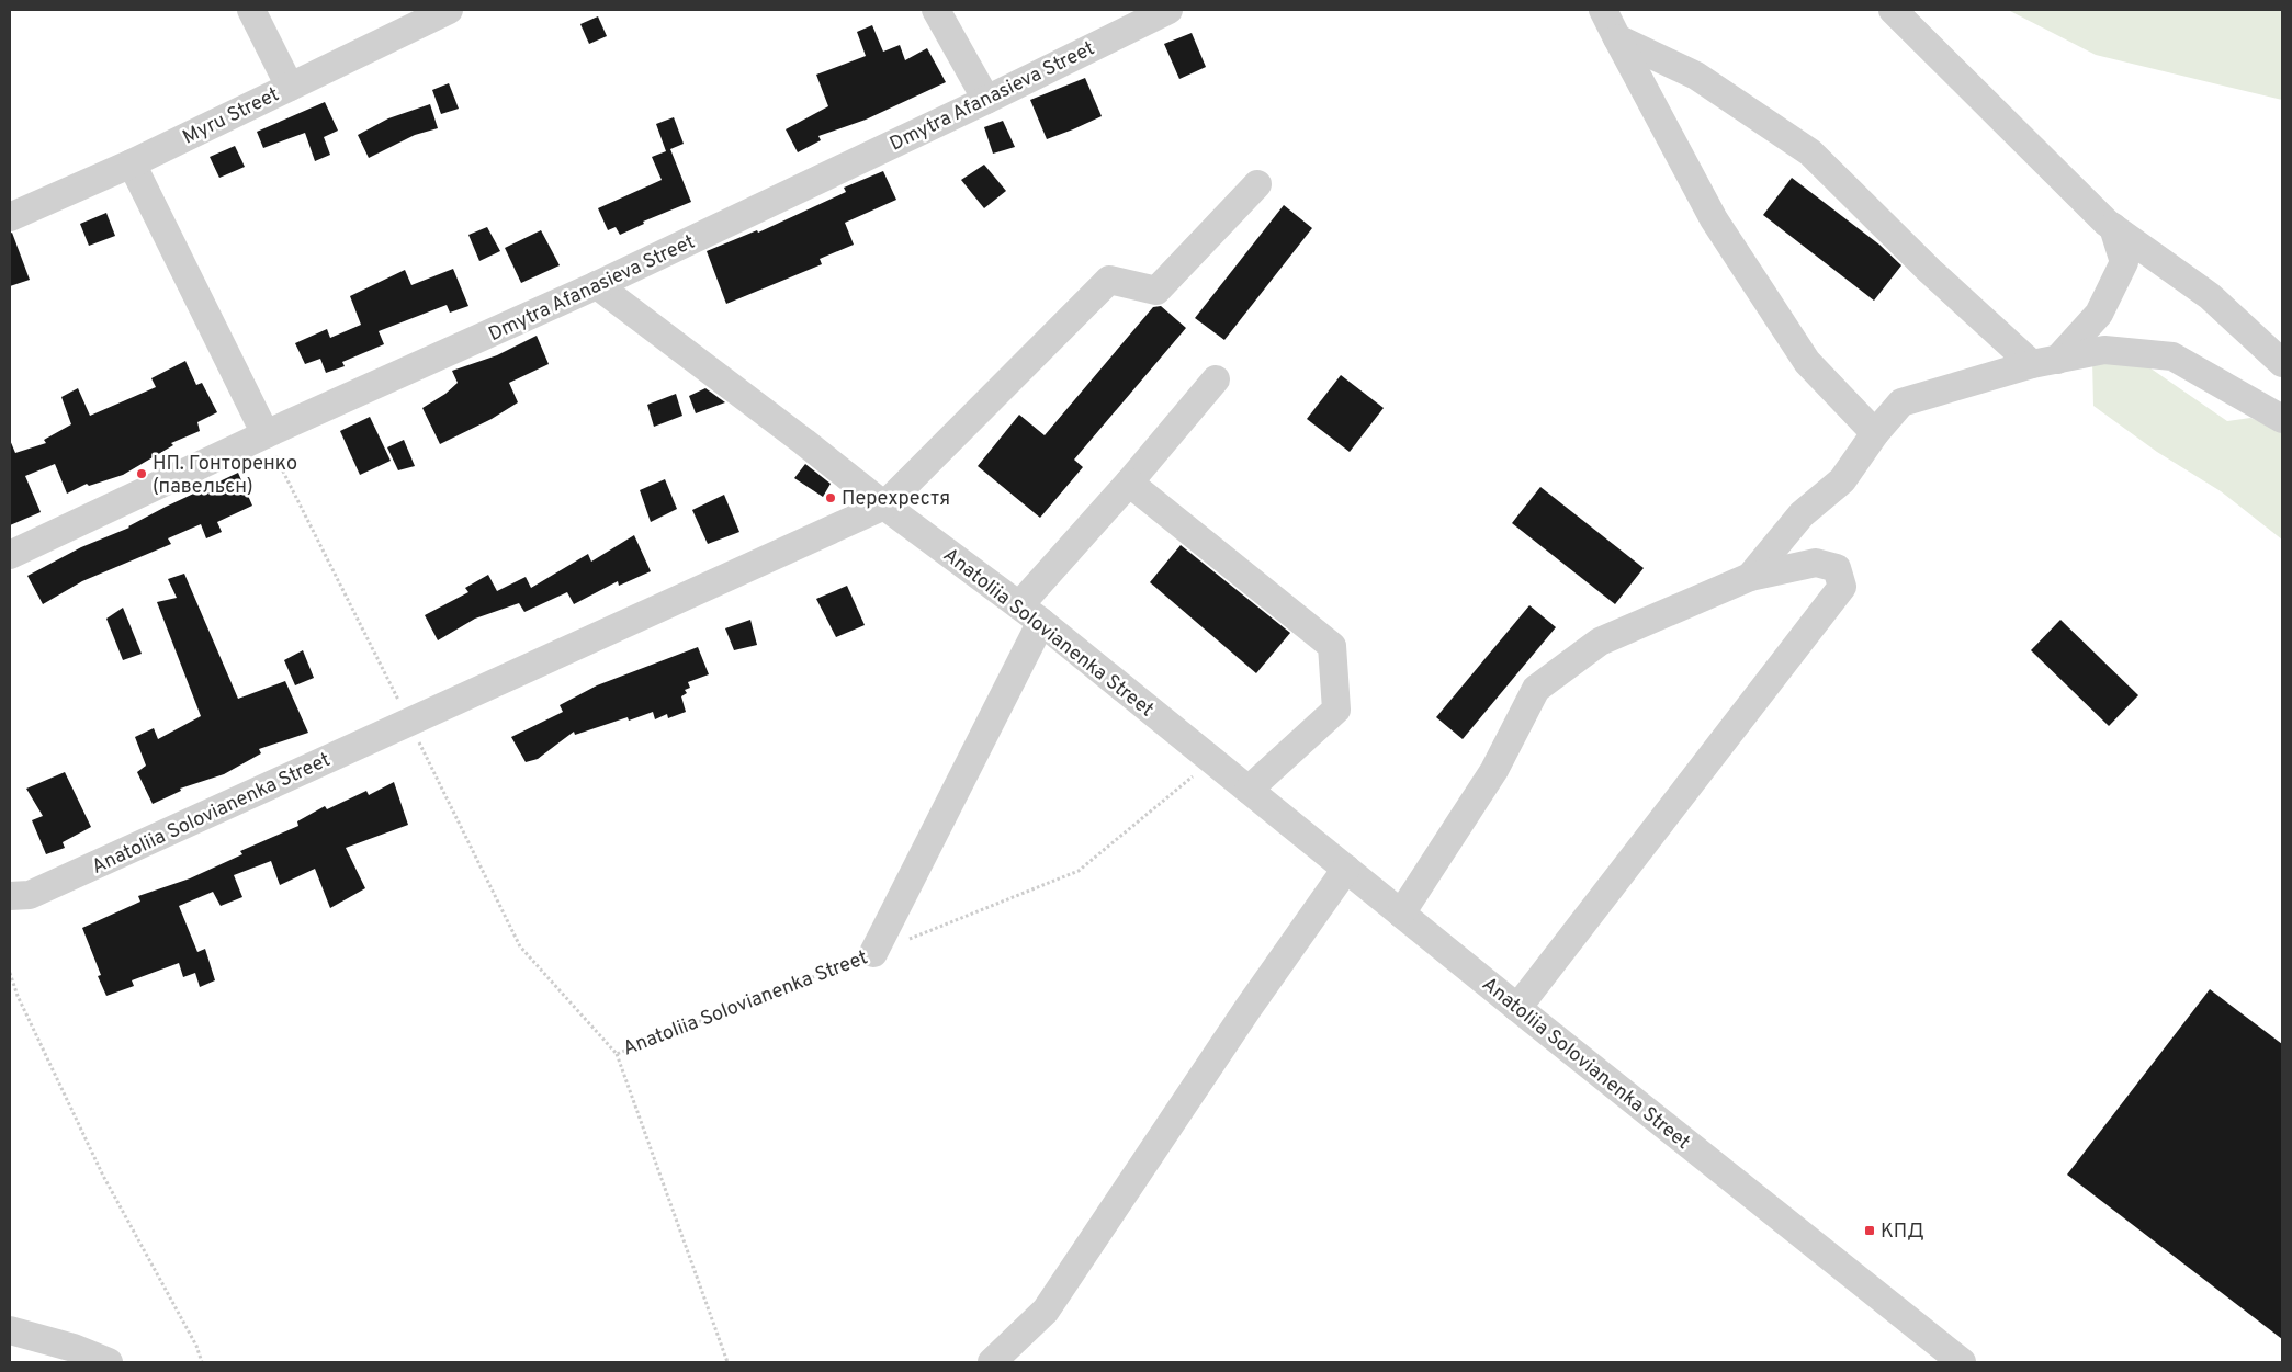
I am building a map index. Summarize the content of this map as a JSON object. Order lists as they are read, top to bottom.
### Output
{
  "streets": {
    "street": ["Dmytra Afanasieva Street", "Myru Street", "Anatoliia Solovianenka Street"]
  },
  "crossings": [
    ["Dmytra Afanasieva Street", "Anatoliia Solovianenka Street"]
  ],
  "places": {
    "other": ["НП. Гонторенко (павельєн)", "Перехрестя"],
    "transit": ["КПД"]
  }
}
